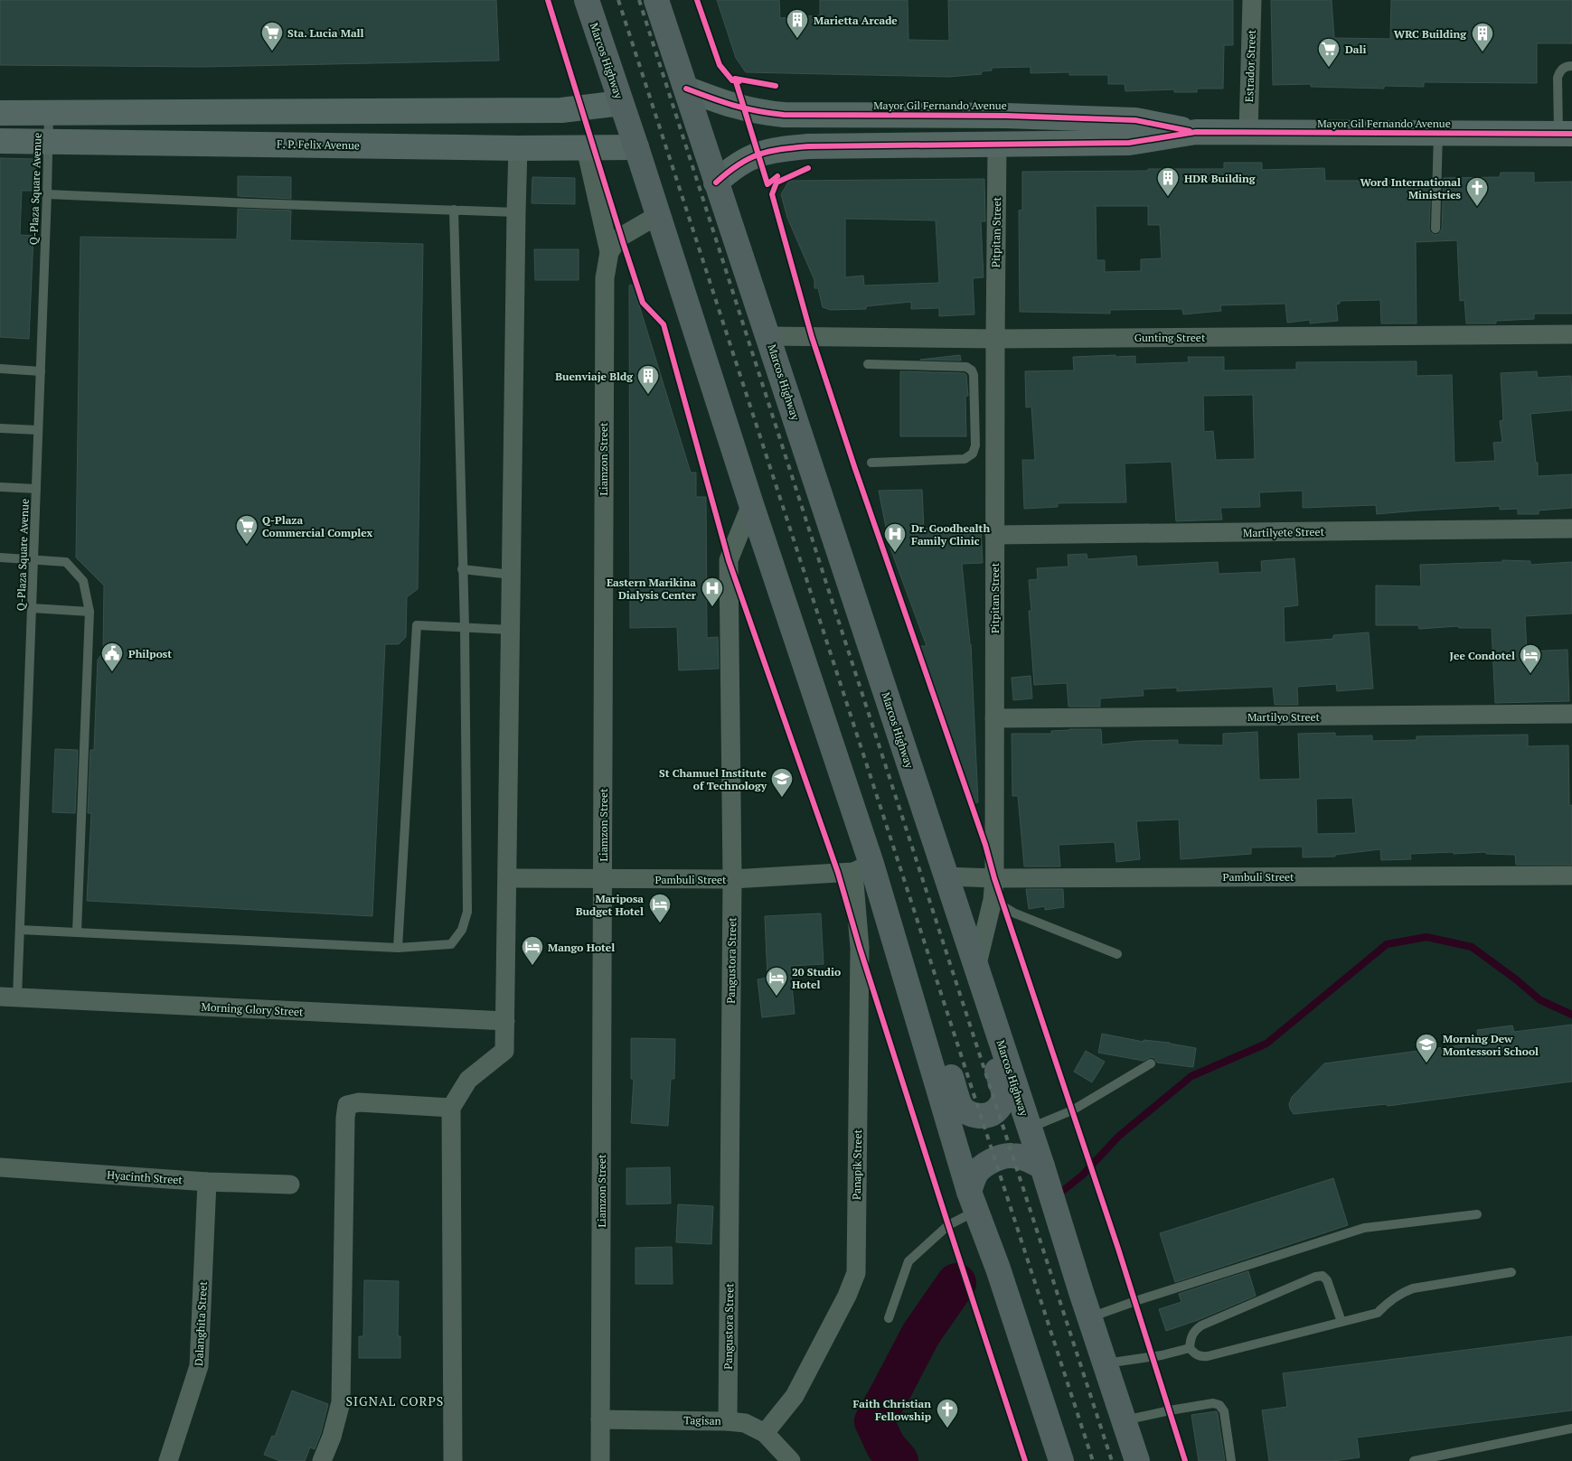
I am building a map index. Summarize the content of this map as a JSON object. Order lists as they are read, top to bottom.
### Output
{
  "streets": {
    "main road": ["Marcos Highway", "Mayor Gil Fernando Avenue", "F. P. Felix Avenue"],
    "street": [
      "Estrador Street",
      "Pitpitan Street",
      "Gunting Street",
      "Liamzon Street",
      "Martilyete Street",
      "Martilyo Street",
      "Pambuli Street",
      "Pangustora Street",
      "Morning Glory Street",
      "Panapik Street",
      "Hyacinth Street",
      "Dalanghita Street",
      "Tagisan"
    ],
    "lane": ["Q-Plaza Square Avenue"]
  },
  "crossings": [
    ["Marcos Highway", "Mayor Gil Fernando Avenue"],
    ["Marcos Highway", "F. P. Felix Avenue"],
    ["Marcos Highway", "Pitpitan Street"],
    ["Marcos Highway", "Gunting Street"],
    ["Marcos Highway", "Liamzon Street"],
    ["Marcos Highway", "Pambuli Street"],
    ["Marcos Highway", "Pangustora Street"],
    ["Marcos Highway", "Panapik Street"],
    ["Estrador Street", "Mayor Gil Fernando Avenue"],
    ["Mayor Gil Fernando Avenue", "Pitpitan Street"],
    ["F. P. Felix Avenue", "Q-Plaza Square Avenue"],
    ["Q-Plaza Square Avenue", "Morning Glory Street"],
    ["Pitpitan Street", "Gunting Street"],
    ["Pitpitan Street", "Martilyete Street"],
    ["Pitpitan Street", "Martilyo Street"],
    ["Pitpitan Street", "Pambuli Street"],
    ["Liamzon Street", "Pambuli Street"],
    ["Liamzon Street", "Tagisan"],
    ["Pambuli Street", "Pangustora Street"],
    ["Pambuli Street", "Panapik Street"],
    ["Pangustora Street", "Tagisan"],
    ["Panapik Street", "Tagisan"],
    ["Hyacinth Street", "Dalanghita Street"]
  ],
  "districts": ["SIGNAL CORPS"],
  "places": {
    "building": [
      "Marietta Arcade",
      "WRC Building",
      "HDR Building",
      "Buenviaje Bldg"
    ],
    "supermarket": ["Sta. Lucia Mall", "Dali", "Q-Plaza Commercial Complex"],
    "church": ["Word International Ministries", "Faith Christian Fellowship"],
    "hospital": ["Dr. Goodhealth Family Clinic", "Eastern Marikina Dialysis Center"],
    "public building": ["Philpost"],
    "hotel": [
      "Jee Condotel",
      "Mariposa Budget Hotel",
      "Mango Hotel",
      "20 Studio Hotel"
    ],
    "school or university": ["St Chamuel Institute of Technology", "Morning Dew Montessori School"]
  }
}
